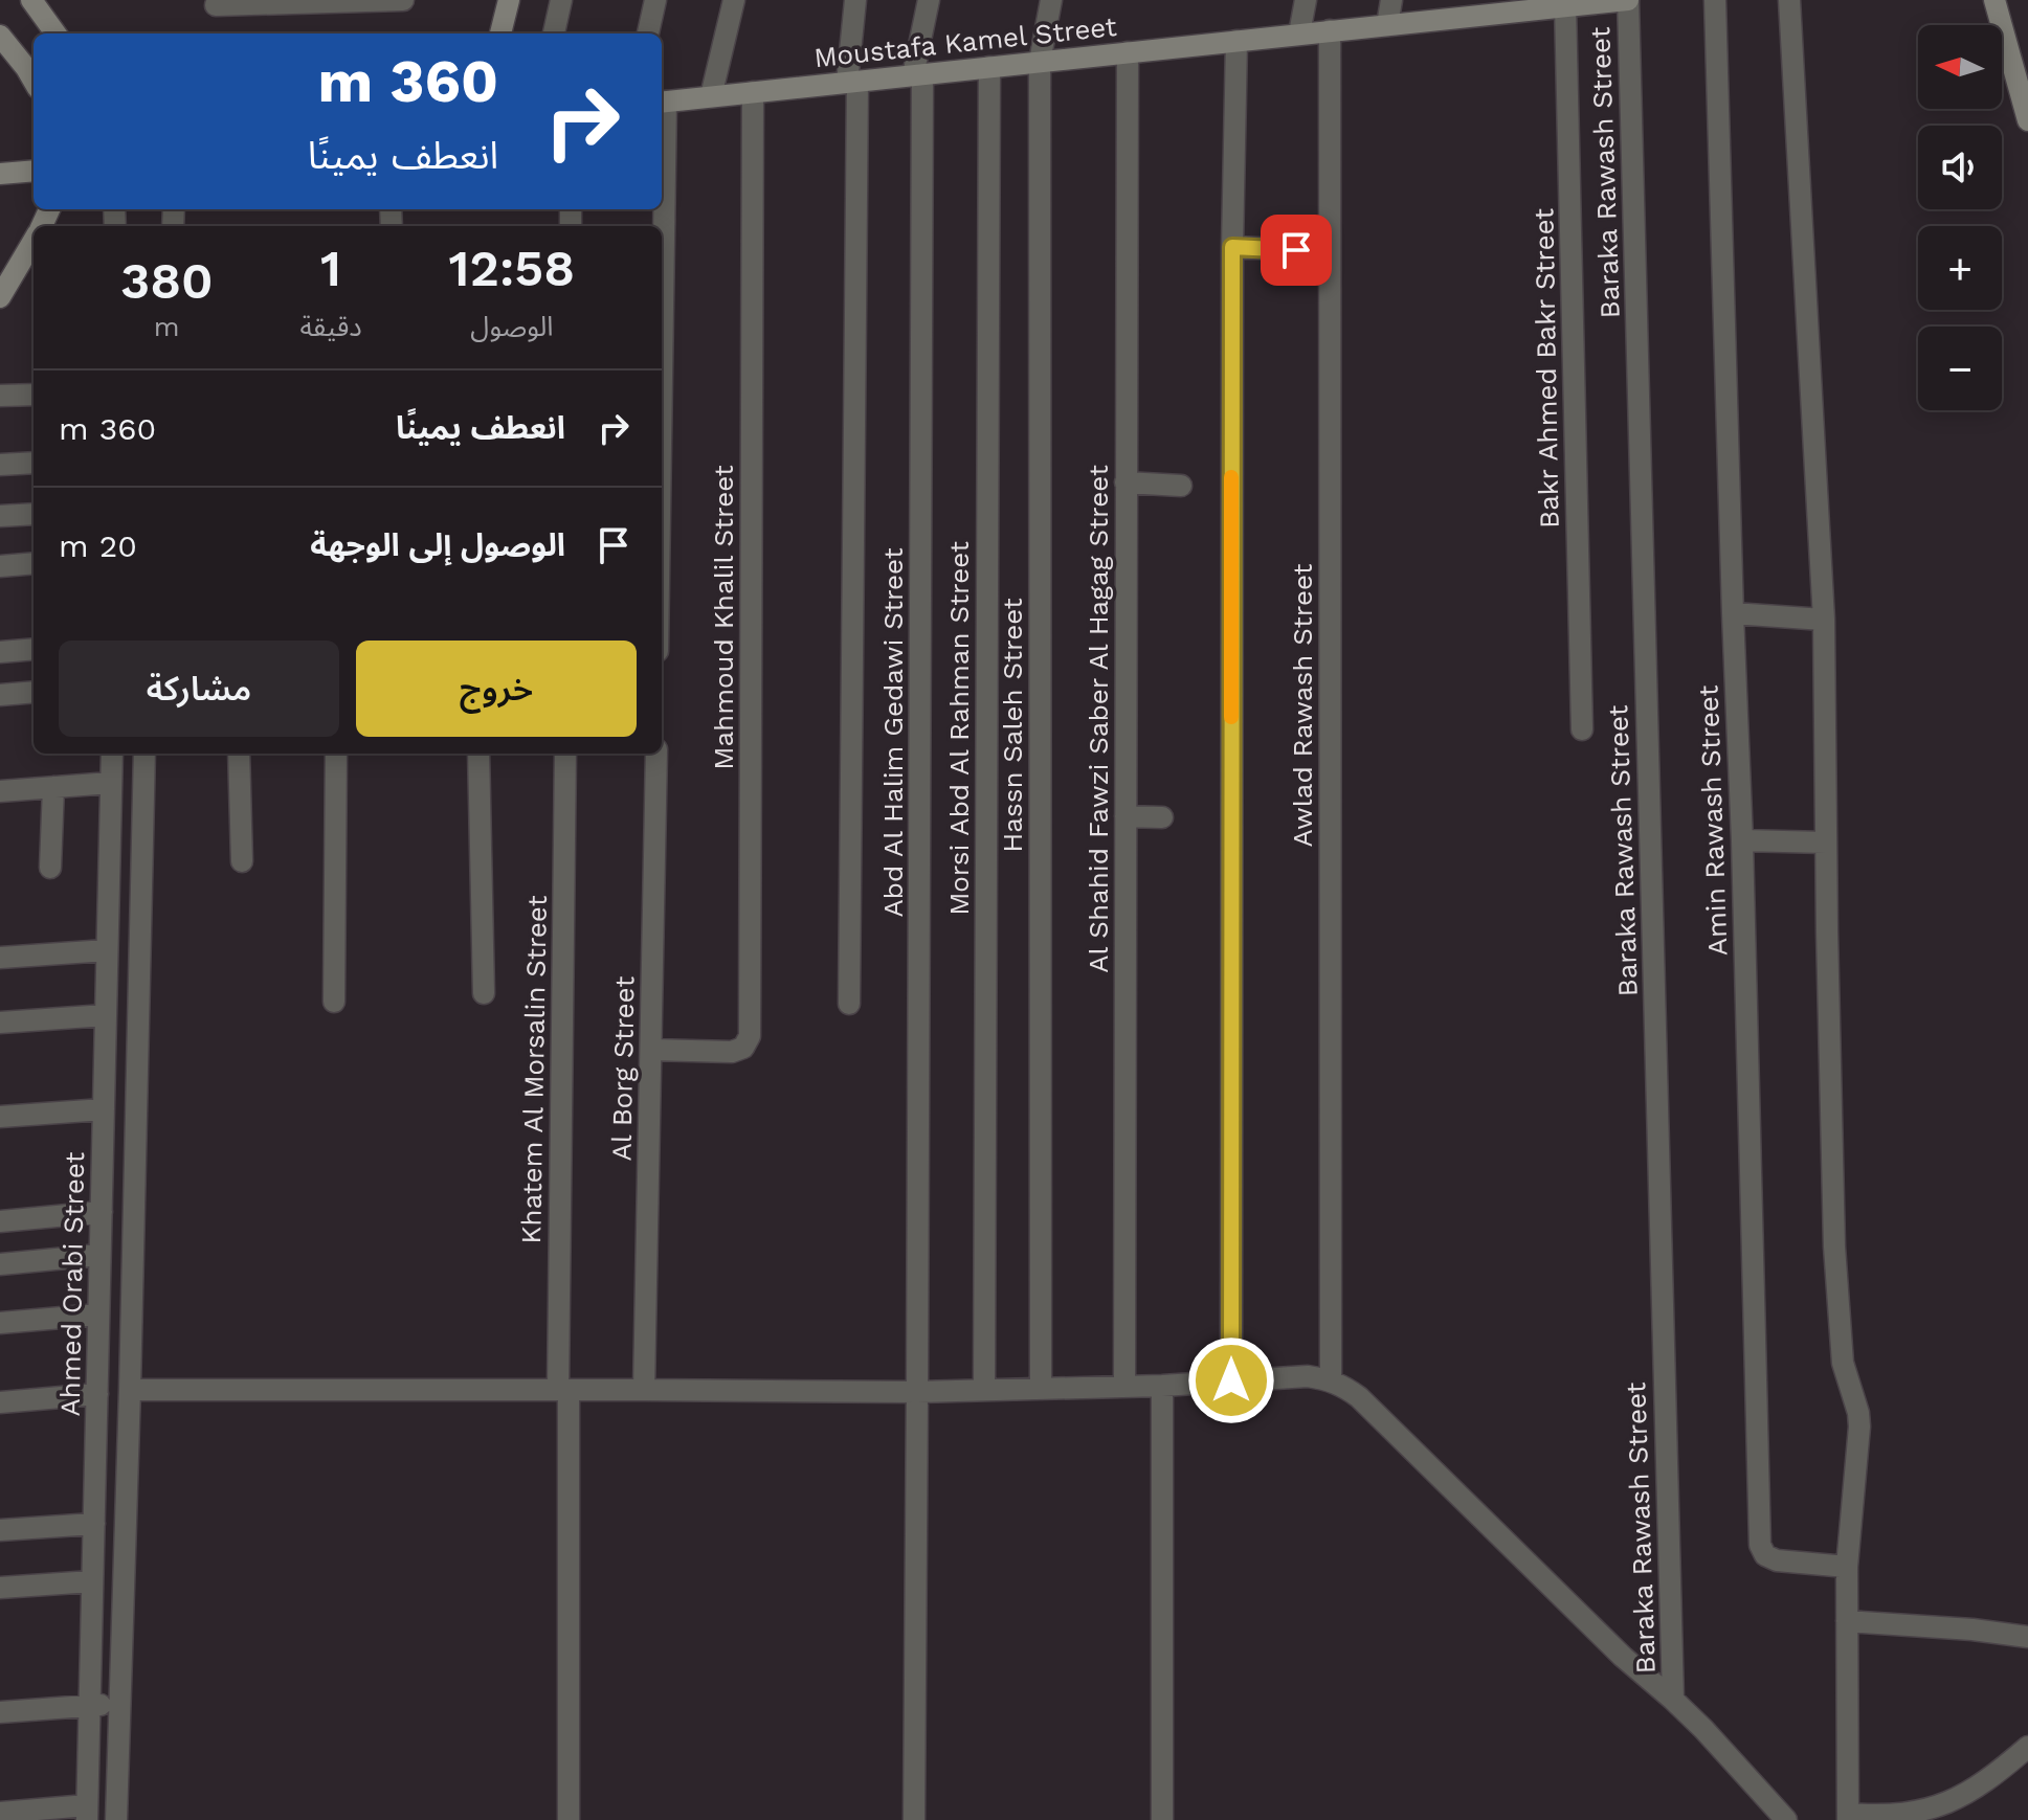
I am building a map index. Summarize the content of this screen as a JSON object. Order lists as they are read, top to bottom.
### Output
{
  "streets": {
    "street": [
      "Moustafa Kamel Street",
      "Baraka Rawash Street",
      "Bakr Ahmed Bakr Street",
      "Mahmoud Khalil Street",
      "Awlad Rawash Street",
      "Al Shahid Fawzi Saber Al Hagag Street",
      "Hassn Saleh Street",
      "Morsi Abd Al Rahman Street",
      "Abd Al Halim Gedawi Street",
      "Amin Rawash Street",
      "Al Borg Street",
      "Khatem Al Morsalin Street",
      "Ahmed Orabi Street"
    ]
  },
  "crossings": [
    ["Moustafa Kamel Street", "Baraka Rawash Street"],
    ["Moustafa Kamel Street", "Bakr Ahmed Bakr Street"],
    ["Moustafa Kamel Street", "Mahmoud Khalil Street"],
    ["Moustafa Kamel Street", "Awlad Rawash Street"],
    ["Moustafa Kamel Street", "Al Shahid Fawzi Saber Al Hagag Street"],
    ["Moustafa Kamel Street", "Hassn Saleh Street"],
    ["Moustafa Kamel Street", "Morsi Abd Al Rahman Street"],
    ["Moustafa Kamel Street", "Abd Al Halim Gedawi Street"],
    ["Mahmoud Khalil Street", "Al Borg Street"]
  ],
  "north": "left",
  "page": {
    "map_buttons": ["+", "−"],
    "turn": ["360 m", "انعطف يمينًا"],
    "eta": [
      "12:58",
      "الوصول",
      "1",
      "دقيقة",
      "380",
      "m"
    ],
    "list": [
      {
        "name": "انعطف يمينًا",
        "value": "360 m"
      },
      {
        "name": "الوصول إلى الوجهة",
        "value": "20 m"
      }
    ],
    "buttons": ["خروج", "مشاركة"]
  }
}
